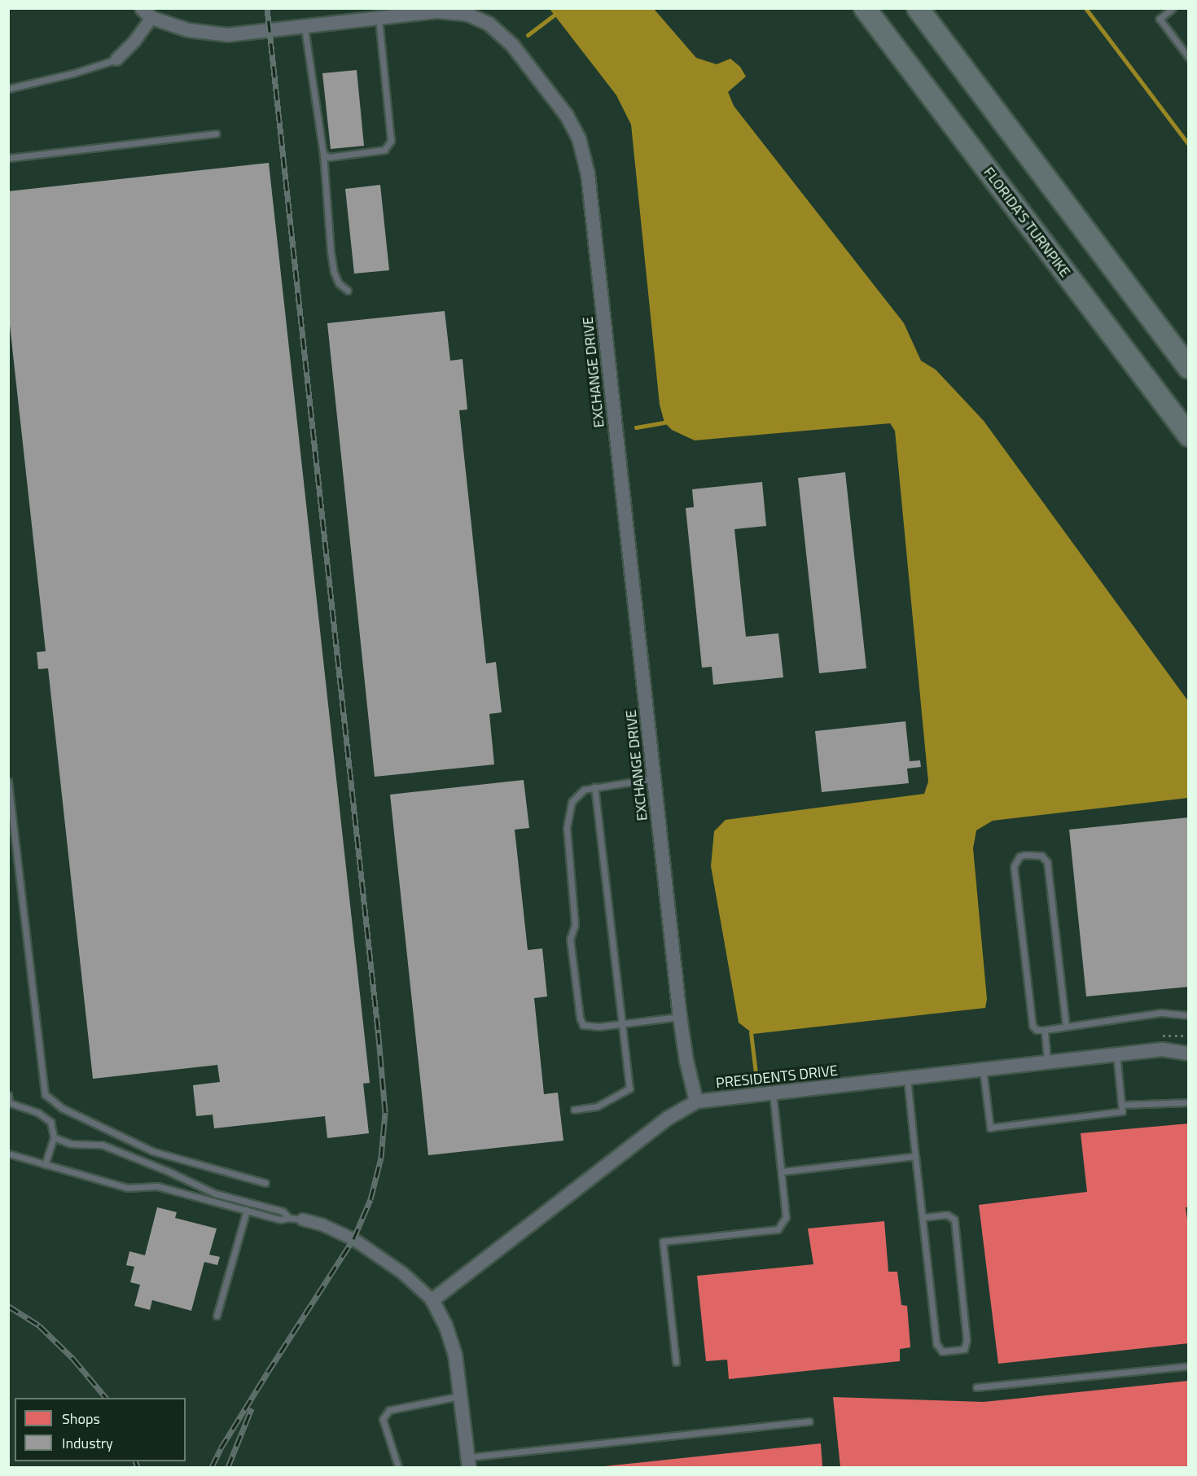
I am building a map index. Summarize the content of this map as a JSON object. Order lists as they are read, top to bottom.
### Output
{
  "streets": {
    "highway": ["FLORIDA'S TURNPIKE"],
    "street": ["EXCHANGE DRIVE", "PRESIDENTS DRIVE"]
  },
  "crossings": [
    ["EXCHANGE DRIVE", "PRESIDENTS DRIVE"]
  ],
  "legend": ["Shops", "Industry"]
}
